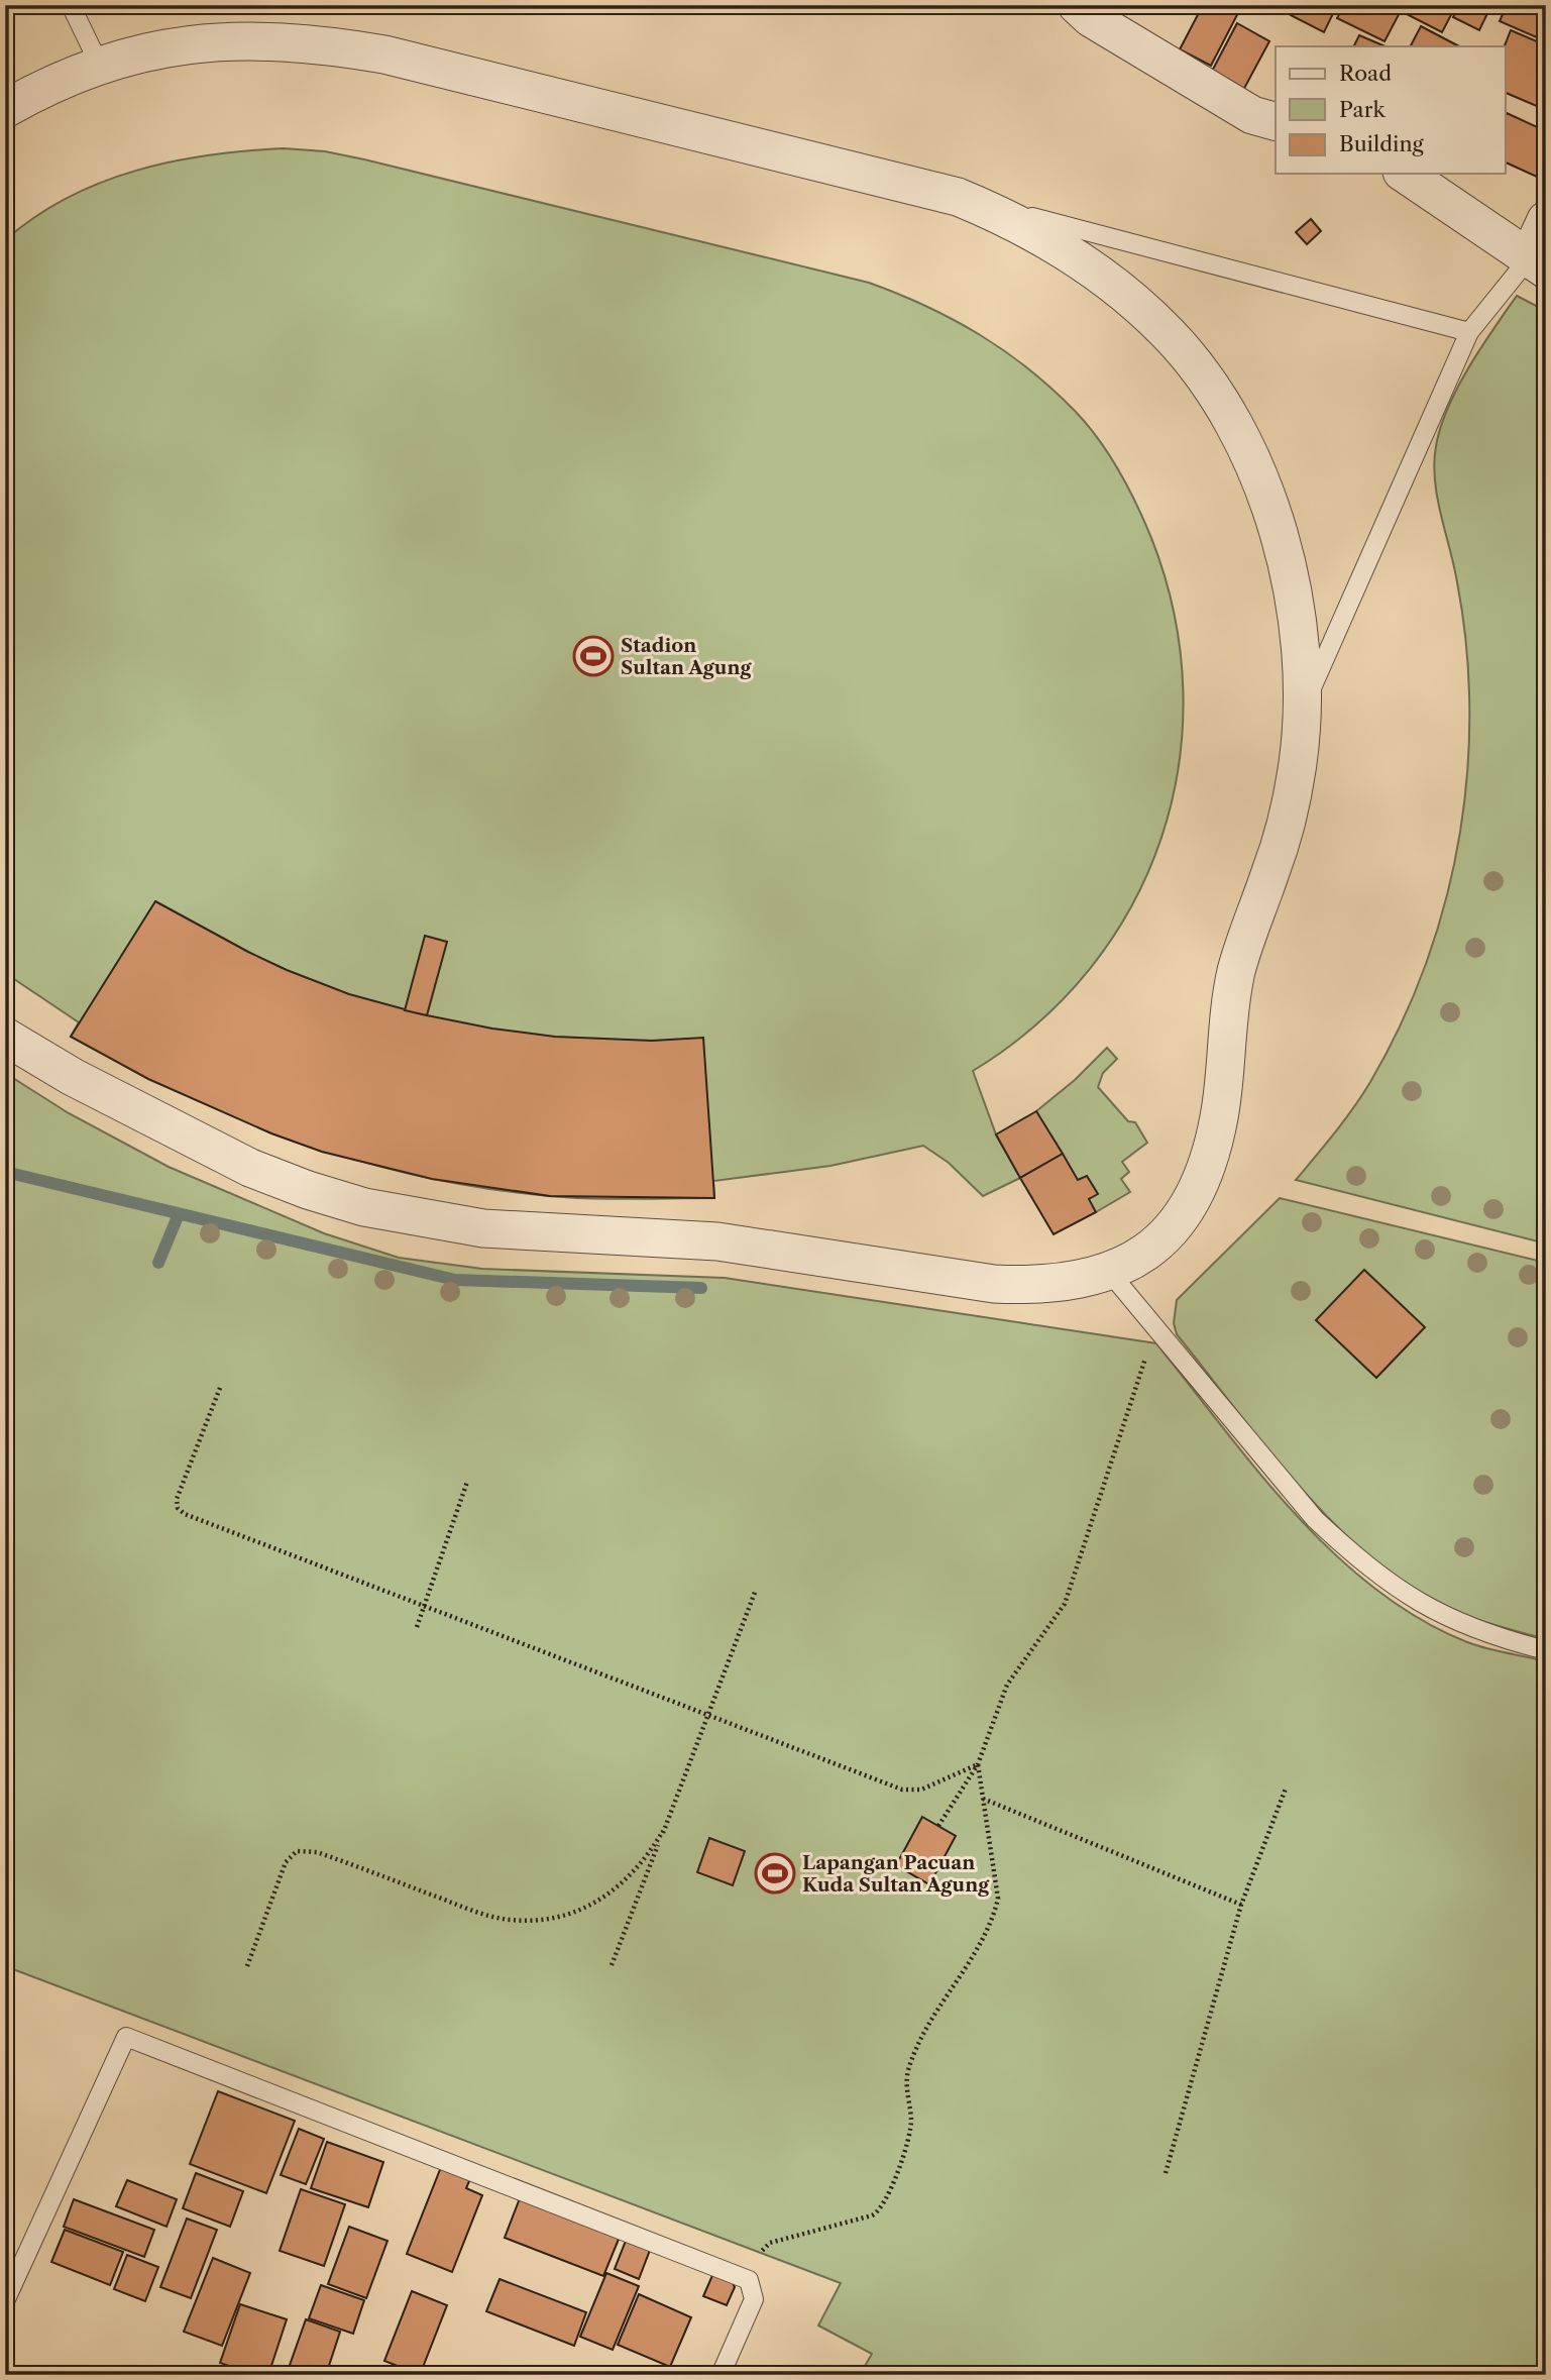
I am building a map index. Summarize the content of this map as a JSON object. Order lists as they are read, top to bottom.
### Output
{
  "places": {
    "sports": ["Stadion Sultan Agung", "Lapangan Pacuan Kuda Sultan Agung"]
  },
  "legend": ["Road", "Park", "Building"]
}
